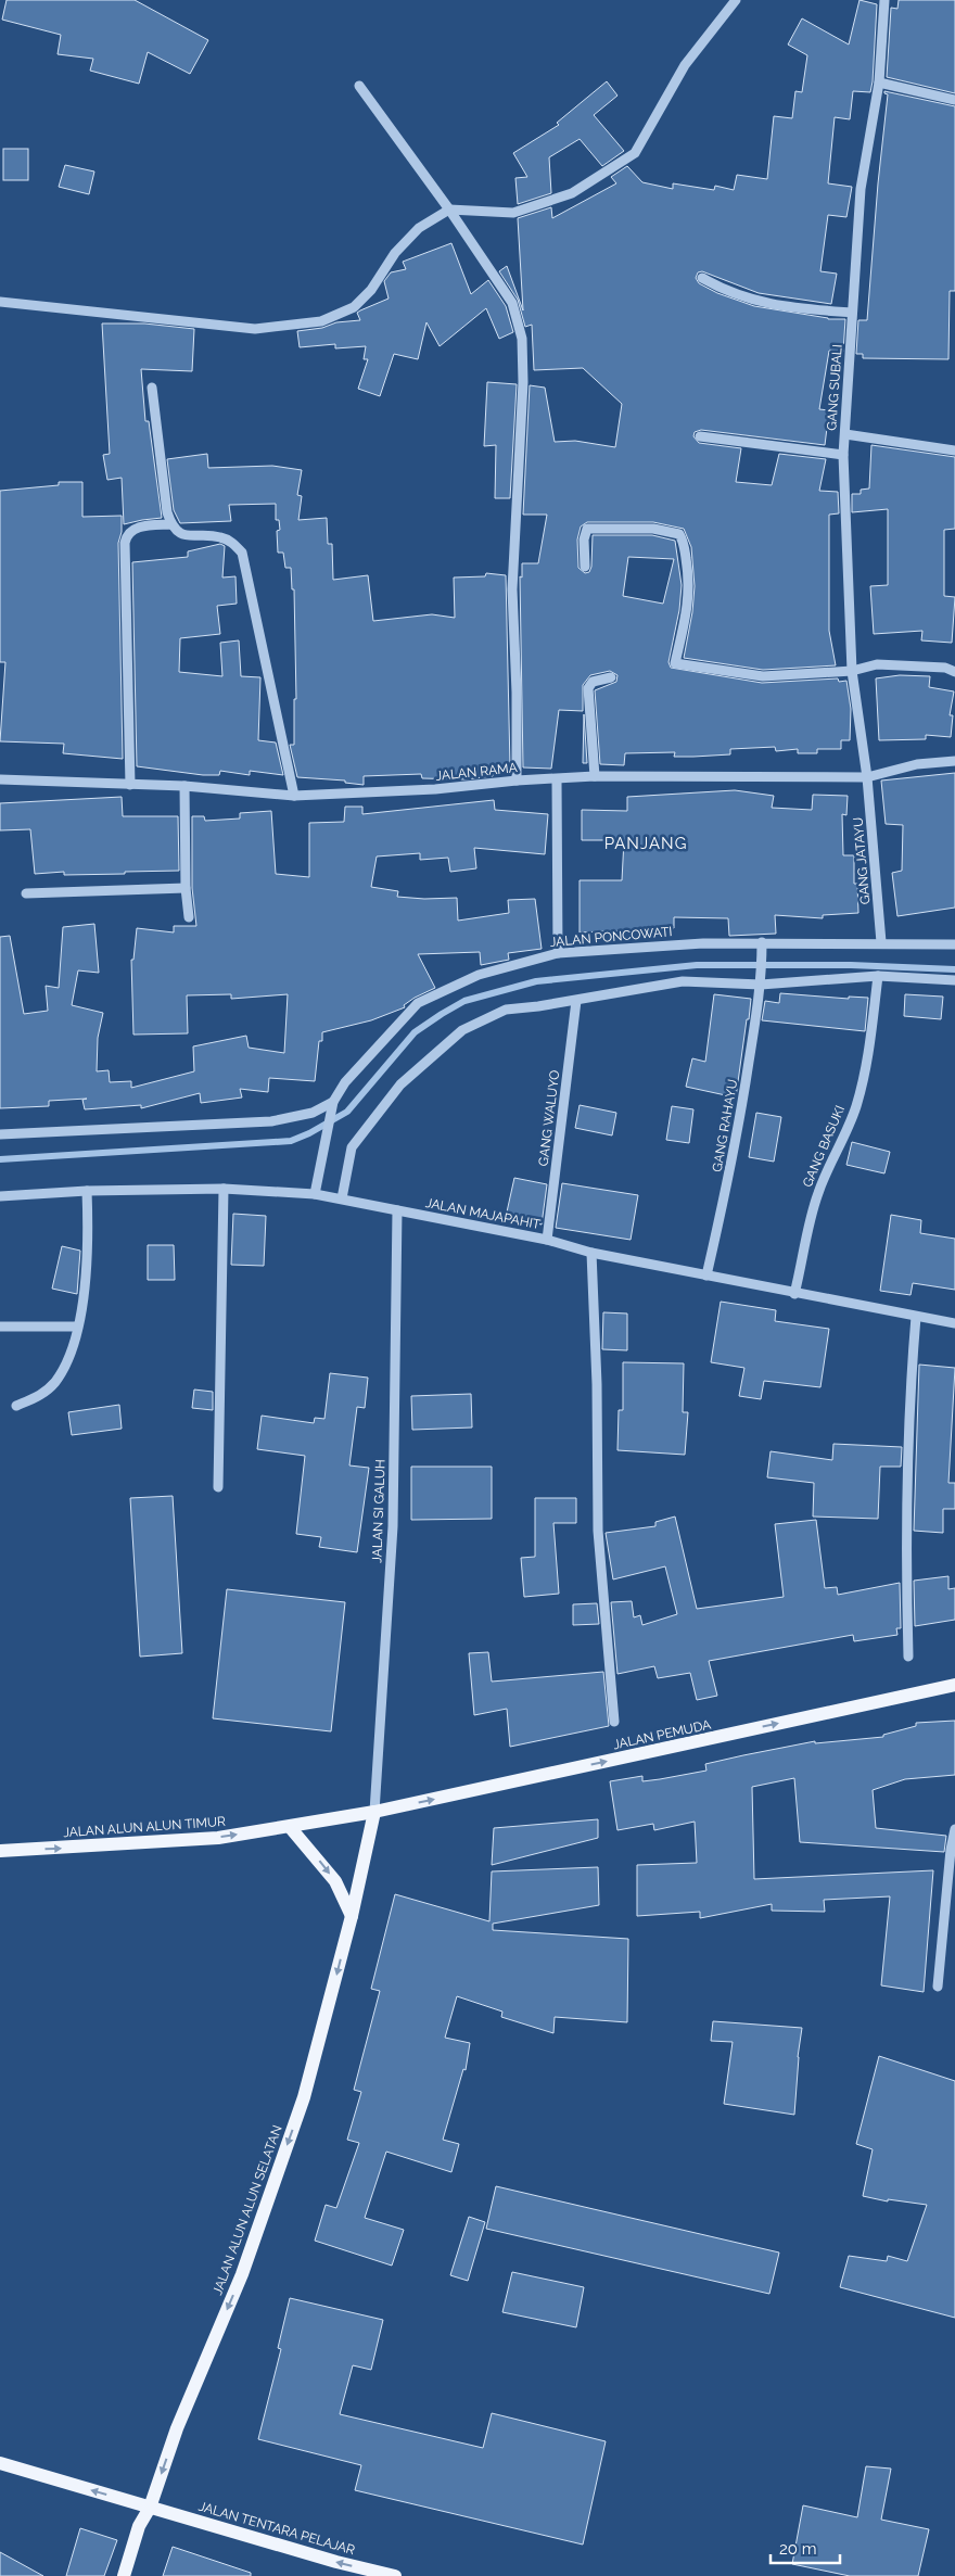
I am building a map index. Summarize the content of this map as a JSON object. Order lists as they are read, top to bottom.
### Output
{
  "streets": {
    "main road": [
      "JALAN PEMUDA",
      "JALAN ALUN ALUN TIMUR",
      "JALAN ALUN ALUN SELATAN",
      "JALAN TENTARA PELAJAR"
    ],
    "street": [
      "GANG SUBALI",
      "JALAN RAMA",
      "GANG JATAYU",
      "JALAN PONCOWATI",
      "GANG WALUYO",
      "GANG RAHAYU",
      "GANG BASUKI",
      "JALAN MAJAPAHIT",
      "JALAN SI GALUH"
    ]
  },
  "crossings": [
    ["GANG SUBALI", "JALAN RAMA"],
    ["GANG SUBALI", "GANG JATAYU"],
    ["JALAN RAMA", "GANG JATAYU"],
    ["GANG JATAYU", "JALAN PONCOWATI"],
    ["JALAN PONCOWATI", "GANG RAHAYU"],
    ["GANG WALUYO", "JALAN MAJAPAHIT"],
    ["GANG RAHAYU", "JALAN MAJAPAHIT"],
    ["GANG BASUKI", "JALAN MAJAPAHIT"],
    ["JALAN MAJAPAHIT", "JALAN SI GALUH"],
    ["JALAN SI GALUH", "JALAN PEMUDA"],
    ["JALAN SI GALUH", "JALAN ALUN ALUN SELATAN"],
    ["JALAN PEMUDA", "JALAN ALUN ALUN TIMUR"],
    ["JALAN PEMUDA", "JALAN ALUN ALUN SELATAN"],
    ["JALAN ALUN ALUN SELATAN", "JALAN TENTARA PELAJAR"]
  ],
  "one_way": [
    "JALAN PEMUDA",
    "JALAN ALUN ALUN TIMUR",
    "JALAN ALUN ALUN SELATAN",
    "JALAN TENTARA PELAJAR"
  ],
  "districts": ["PANJANG"],
  "scale_bar": "20 m"
}
